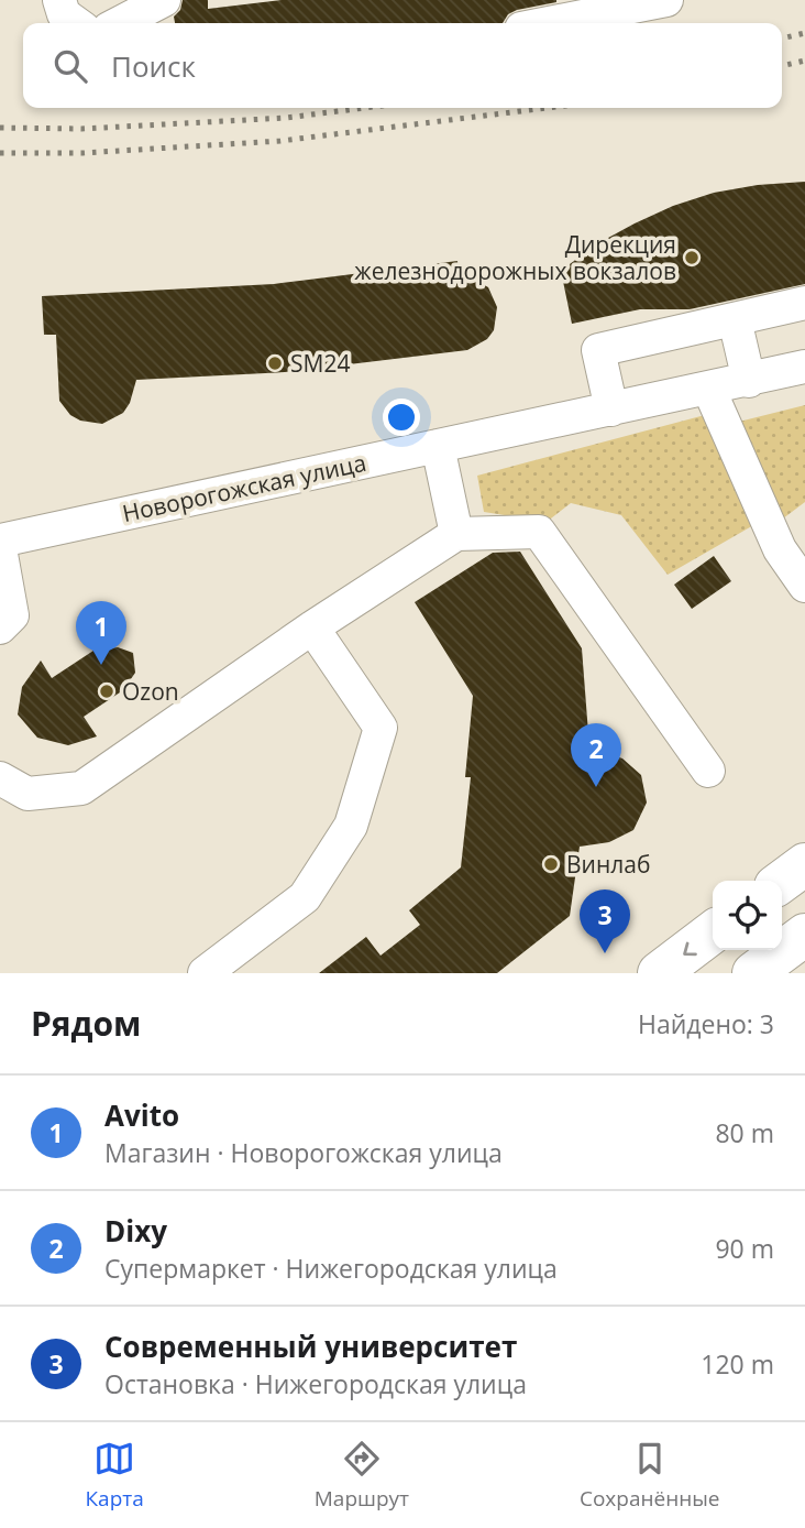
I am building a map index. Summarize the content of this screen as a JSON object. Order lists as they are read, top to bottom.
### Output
{
  "streets": {
    "street": ["Новорогожская улица"]
  },
  "places": [
    "Дирекция железнодорожных вокзалов",
    "SM24",
    "Ozon",
    "Винлаб"
  ],
  "page": {
    "search": "Поиск",
    "pins": ["1", "2", "3"],
    "heading": ["Рядом", "Найдено: 3"],
    "list": [
      {
        "mark": "1",
        "name": "Avito",
        "note": "Магазин · Новорогожская улица",
        "value": "80 m"
      },
      {
        "mark": "2",
        "name": "Dixy",
        "note": "Супермаркет · Нижегородская улица",
        "value": "90 m"
      },
      {
        "mark": "3",
        "name": "Современный университет",
        "note": "Остановка · Нижегородская улица",
        "value": "120 m"
      }
    ],
    "nav": ["Карта", "Маршрут", "Сохранённые"]
  }
}
